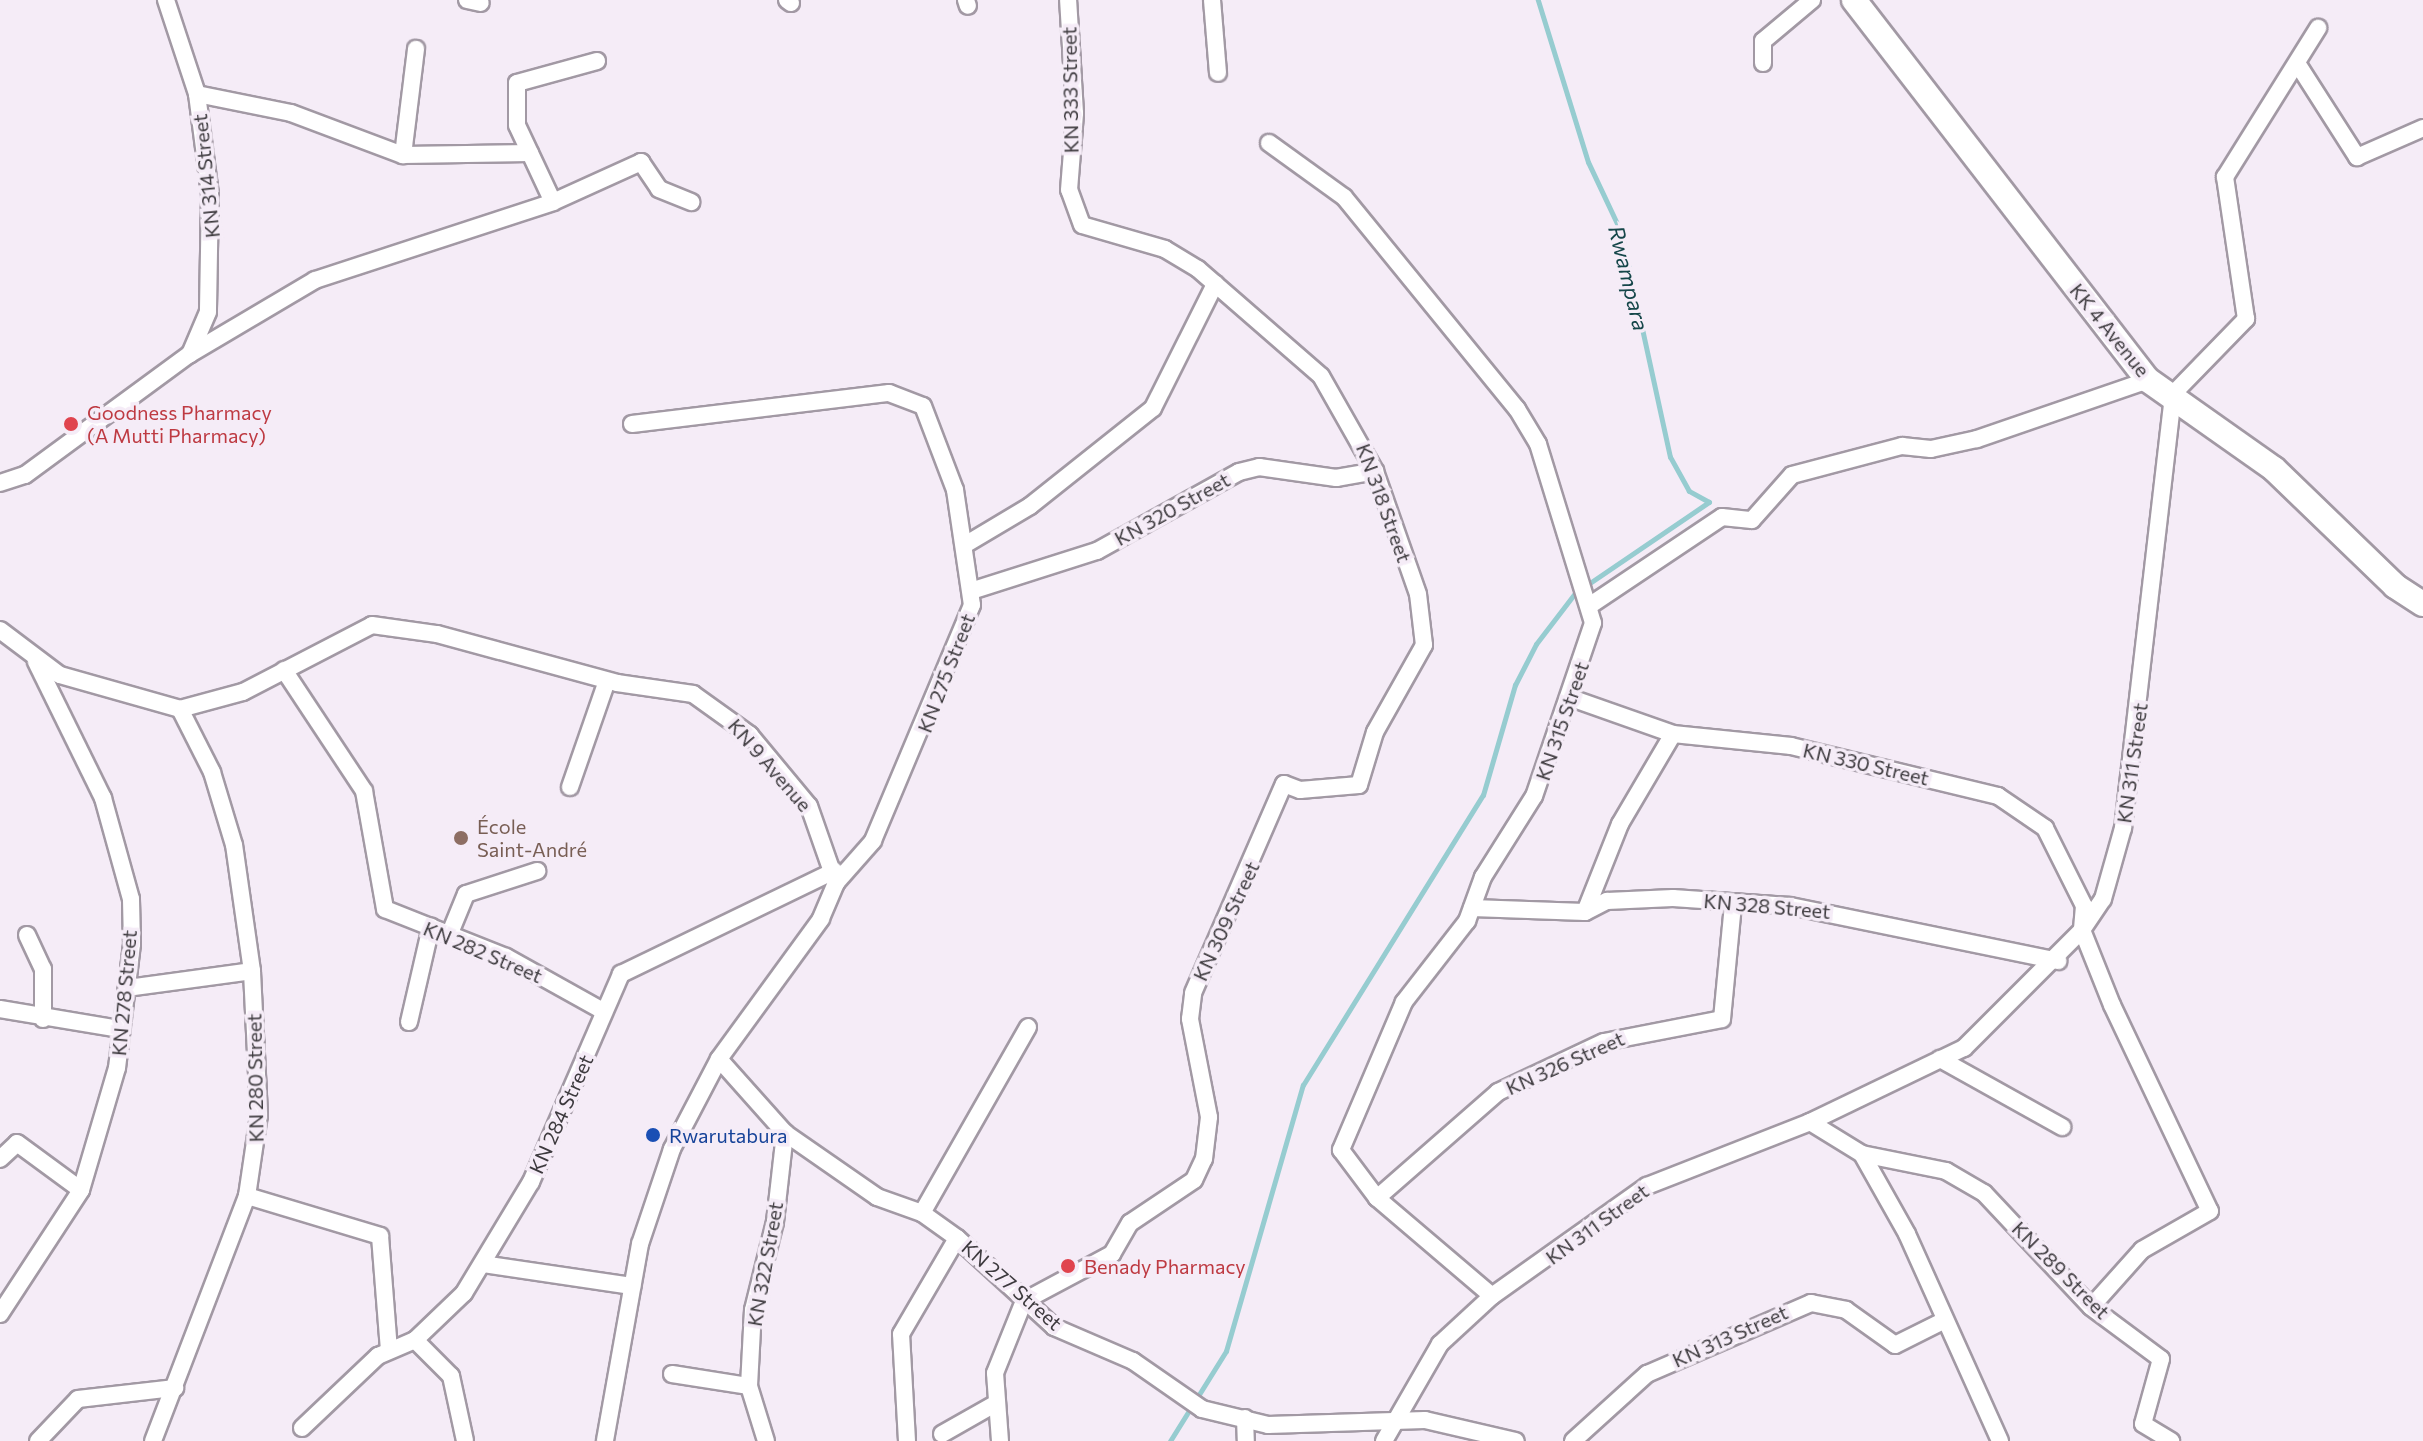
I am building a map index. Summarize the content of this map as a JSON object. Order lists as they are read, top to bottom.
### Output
{
  "streets": {
    "main road": ["KK 4 Avenue"],
    "street": [
      "KN 333 Street",
      "KN 314 Street",
      "KN 318 Street",
      "KN 320 Street",
      "KN 275 Street",
      "KN 315 Street",
      "KN 311 Street",
      "KN 330 Street",
      "KN 9 Avenue",
      "KN 328 Street",
      "KN 309 Street",
      "KN 282 Street",
      "KN 278 Street",
      "KN 326 Street",
      "KN 280 Street",
      "KN 284 Street",
      "KN 322 Street",
      "KN 289 Street",
      "KN 277 Street",
      "KN 313 Street"
    ]
  },
  "crossings": [
    ["KN 333 Street", "KN 318 Street"],
    ["KK 4 Avenue", "KN 311 Street"],
    ["KN 318 Street", "KN 320 Street"],
    ["KN 318 Street", "KN 309 Street"],
    ["KN 320 Street", "KN 275 Street"],
    ["KN 275 Street", "KN 9 Avenue"],
    ["KN 275 Street", "KN 284 Street"],
    ["KN 315 Street", "KN 311 Street"],
    ["KN 315 Street", "KN 330 Street"],
    ["KN 315 Street", "KN 328 Street"],
    ["KN 315 Street", "KN 326 Street"],
    ["KN 311 Street", "KN 330 Street"],
    ["KN 311 Street", "KN 328 Street"],
    ["KN 311 Street", "KN 277 Street"],
    ["KN 330 Street", "KN 289 Street"],
    ["KN 9 Avenue", "KN 282 Street"],
    ["KN 9 Avenue", "KN 278 Street"],
    ["KN 9 Avenue", "KN 280 Street"],
    ["KN 9 Avenue", "KN 284 Street"],
    ["KN 328 Street", "KN 326 Street"],
    ["KN 309 Street", "KN 277 Street"],
    ["KN 282 Street", "KN 284 Street"],
    ["KN 322 Street", "KN 277 Street"]
  ],
  "water": ["Rwampara"],
  "places": [
    "Goodness Pharmacy (A Mutti Pharmacy)",
    "École Saint-André",
    "Rwarutabura",
    "Benady Pharmacy"
  ]
}
